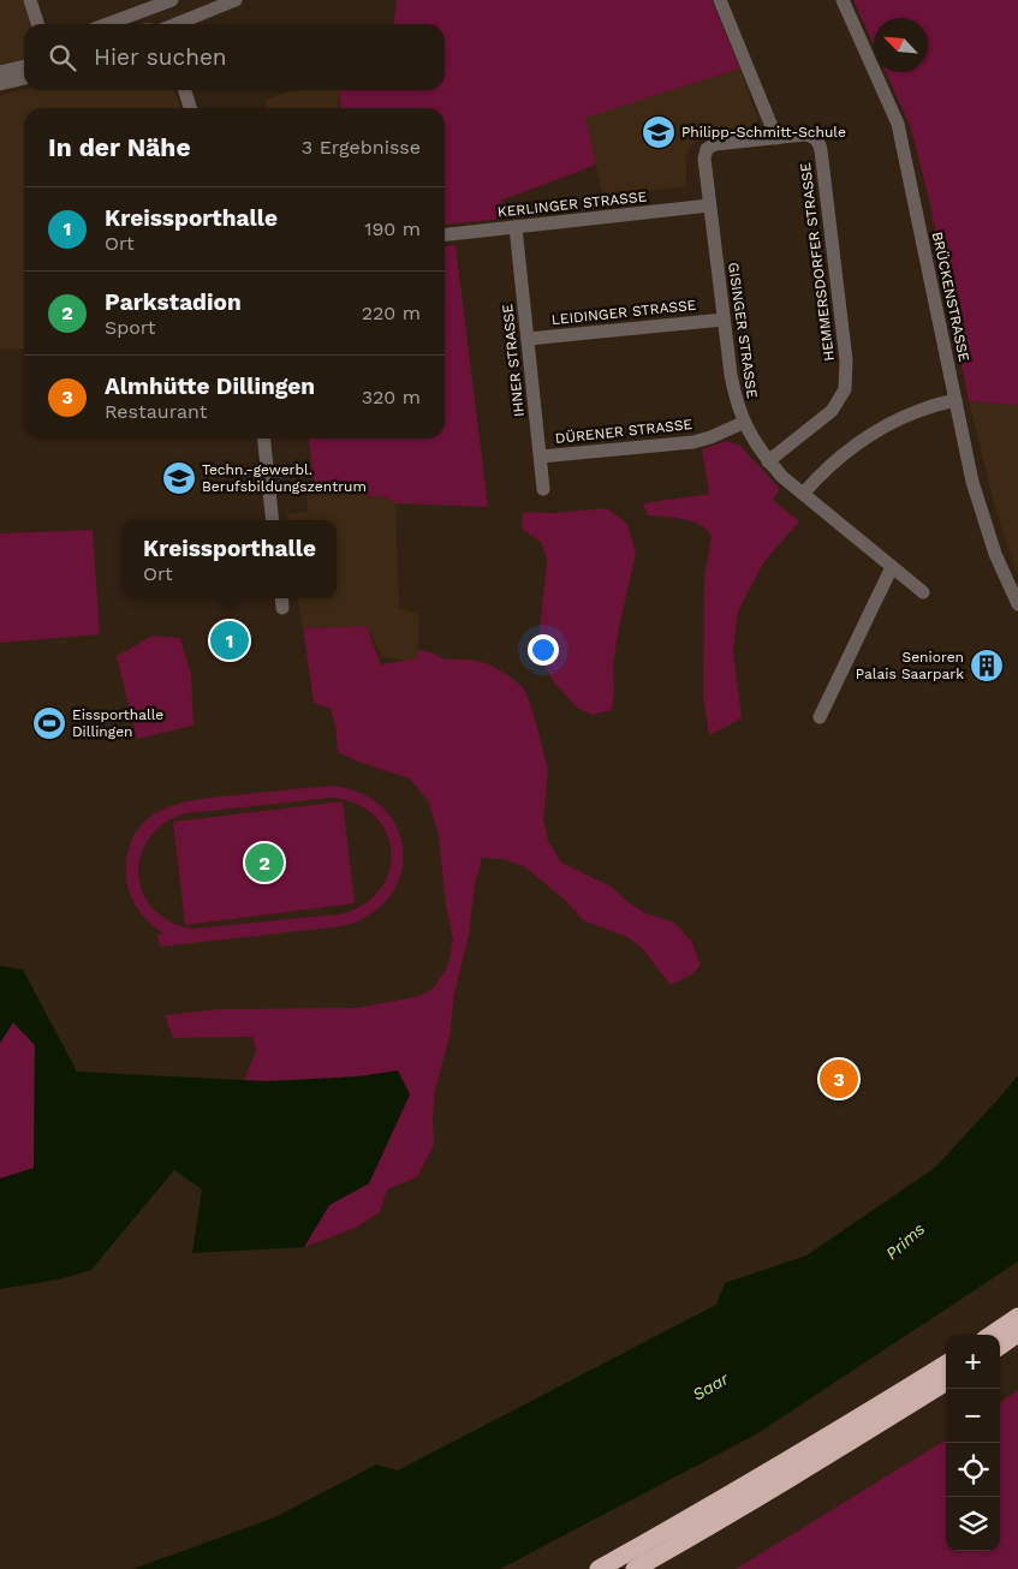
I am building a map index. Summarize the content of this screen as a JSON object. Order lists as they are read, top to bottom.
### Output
{
  "streets": {
    "street": [
      "KERLINGER STRASSE",
      "HEMMERSDORFER STRASSE",
      "BRÜCKENSTRASSE",
      "LEIDINGER STRASSE",
      "GISINGER STRASSE",
      "IHNER STRASSE",
      "DÜRENER STRASSE"
    ]
  },
  "crossings": [
    ["KERLINGER STRASSE", "GISINGER STRASSE"],
    ["KERLINGER STRASSE", "IHNER STRASSE"],
    ["HEMMERSDORFER STRASSE", "GISINGER STRASSE"],
    ["LEIDINGER STRASSE", "GISINGER STRASSE"],
    ["LEIDINGER STRASSE", "IHNER STRASSE"],
    ["GISINGER STRASSE", "DÜRENER STRASSE"],
    ["IHNER STRASSE", "DÜRENER STRASSE"]
  ],
  "water": ["Prims", "Saar"],
  "places": {
    "school or university": ["Philipp-Schmitt-Schule", "Techn.-gewerbl. Berufsbildungszentrum"],
    "building": ["Senioren Palais Saarpark"],
    "sports": ["Eissporthalle Dillingen"]
  },
  "north": "top left",
  "page": {
    "search": "Hier suchen",
    "heading": ["In der Nähe", "3 Ergebnisse"],
    "list": [
      {
        "mark": "1",
        "name": "Kreissporthalle",
        "note": "Ort",
        "value": "190 m"
      },
      {
        "mark": "2",
        "name": "Parkstadion",
        "note": "Sport",
        "value": "220 m"
      },
      {
        "mark": "3",
        "name": "Almhütte Dillingen",
        "note": "Restaurant",
        "value": "320 m"
      }
    ],
    "popup": ["Kreissporthalle", "Ort"],
    "pins": ["1", "2", "3"],
    "map_buttons": ["+", "−"]
  }
}
